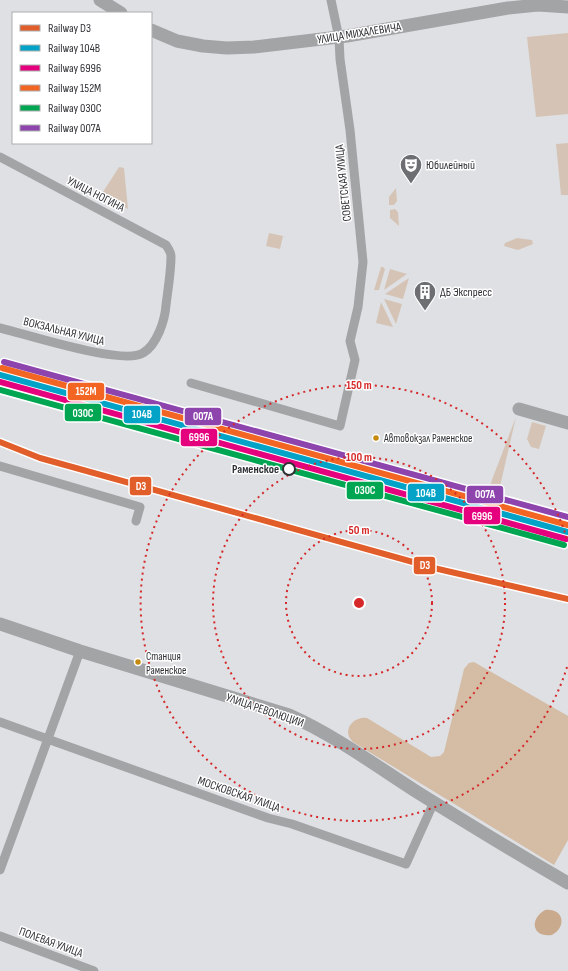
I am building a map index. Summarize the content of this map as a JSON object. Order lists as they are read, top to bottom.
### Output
{
  "streets": {
    "street": [
      "УЛИЦА МИХАЛЕВИЧА",
      "СОВЕТСКАЯ УЛИЦА",
      "УЛИЦА НОГИНА",
      "ВОКЗАЛЬНАЯ УЛИЦА",
      "УЛИЦА РЕВОЛЮЦИИ",
      "МОСКОВСКАЯ УЛИЦА",
      "ПОЛЕВАЯ УЛИЦА"
    ]
  },
  "crossings": [
    ["УЛИЦА МИХАЛЕВИЧА", "СОВЕТСКАЯ УЛИЦА"],
    ["УЛИЦА НОГИНА", "ВОКЗАЛЬНАЯ УЛИЦА"],
    ["УЛИЦА РЕВОЛЮЦИИ", "МОСКОВСКАЯ УЛИЦА"]
  ],
  "places": {
    "theatre": ["Юбилейный"],
    "building": ["ДБ Экспресс"],
    "other": ["Автовокзал Раменское", "Раменское", "Станция Раменское"]
  },
  "lines": [
    "rail line 007А",
    "rail line 152М",
    "rail line 104В",
    "rail line 6996",
    "rail line 030C",
    "rail line D3"
  ],
  "legend": [
    "Railway D3",
    "Railway 104В",
    "Railway 6996",
    "Railway 152М",
    "Railway 030C",
    "Railway 007А"
  ],
  "rings": ["150 m", "100 m", "50 m"]
}
